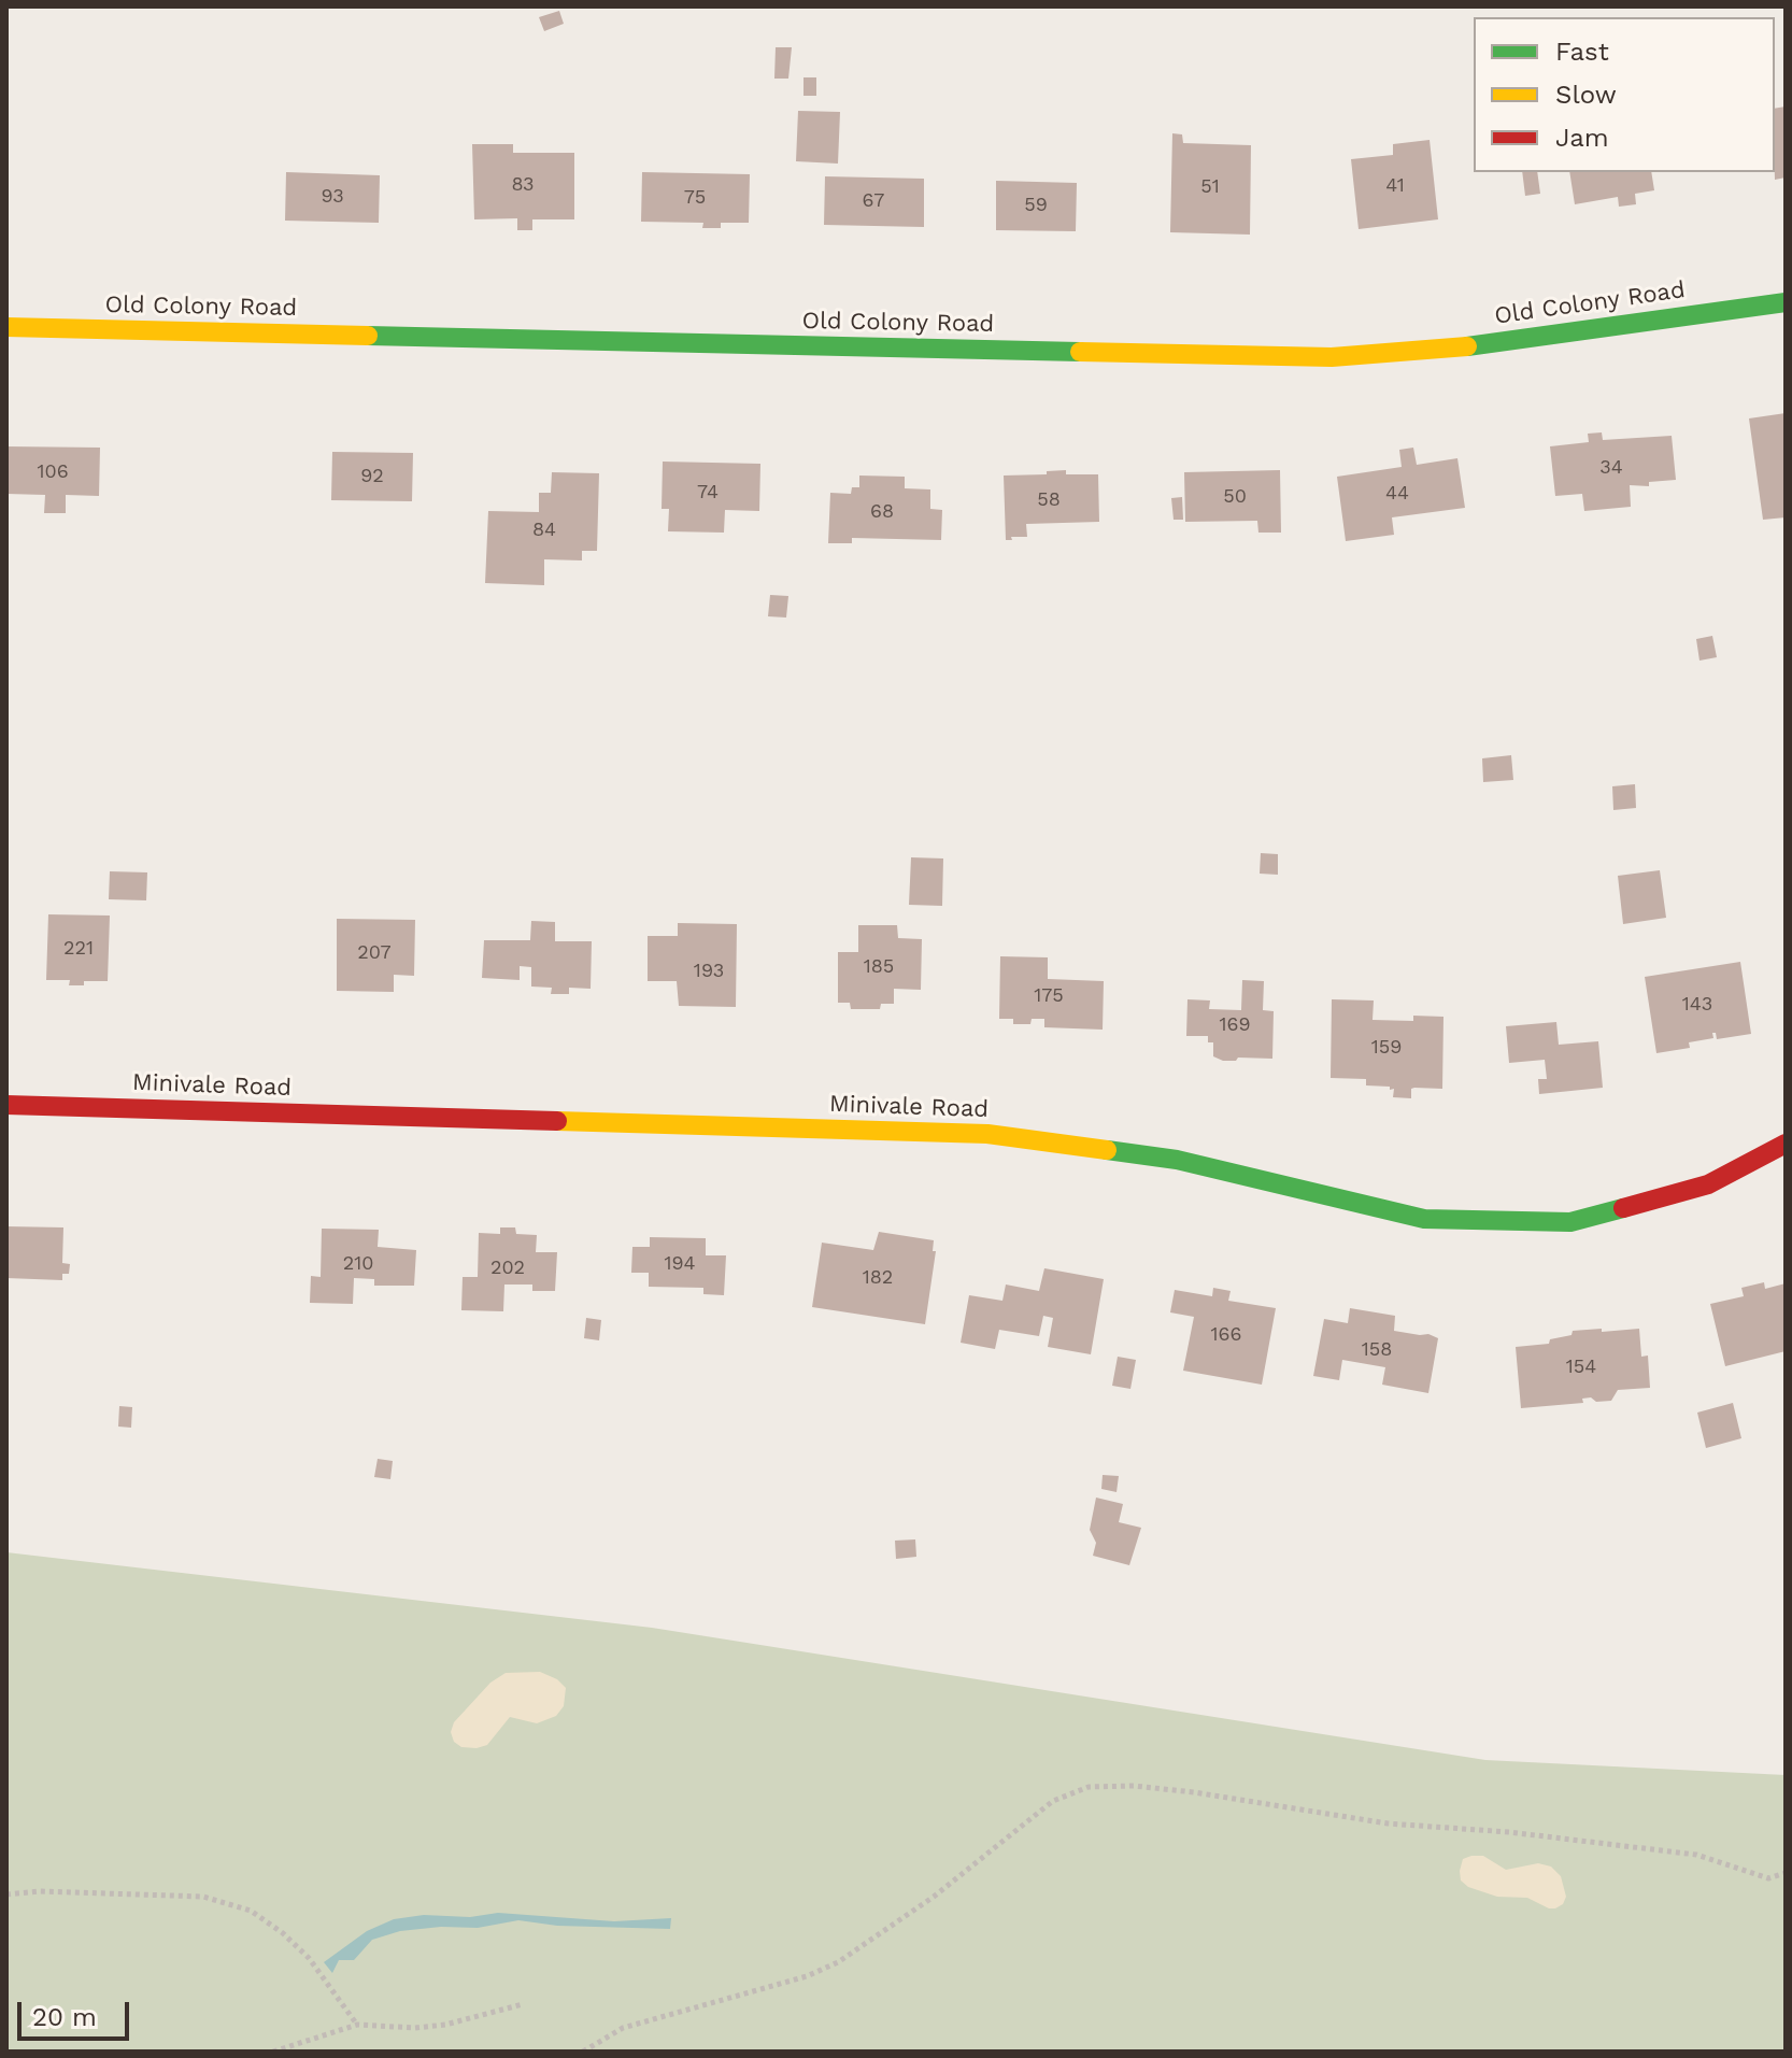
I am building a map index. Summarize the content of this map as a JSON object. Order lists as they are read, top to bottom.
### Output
{
  "streets": {
    "street": ["Old Colony Road", "Minivale Road"]
  },
  "house_numbers": [
    "83",
    "41",
    "51",
    "93",
    "75",
    "67",
    "59",
    "34",
    "106",
    "92",
    "74",
    "44",
    "50",
    "58",
    "68",
    "84",
    "221",
    "207",
    "185",
    "193",
    "175",
    "143",
    "169",
    "159",
    "210",
    "194",
    "202",
    "182",
    "166",
    "158",
    "154"
  ],
  "legend": ["Fast", "Slow", "Jam"],
  "scale_bar": "20 m"
}
